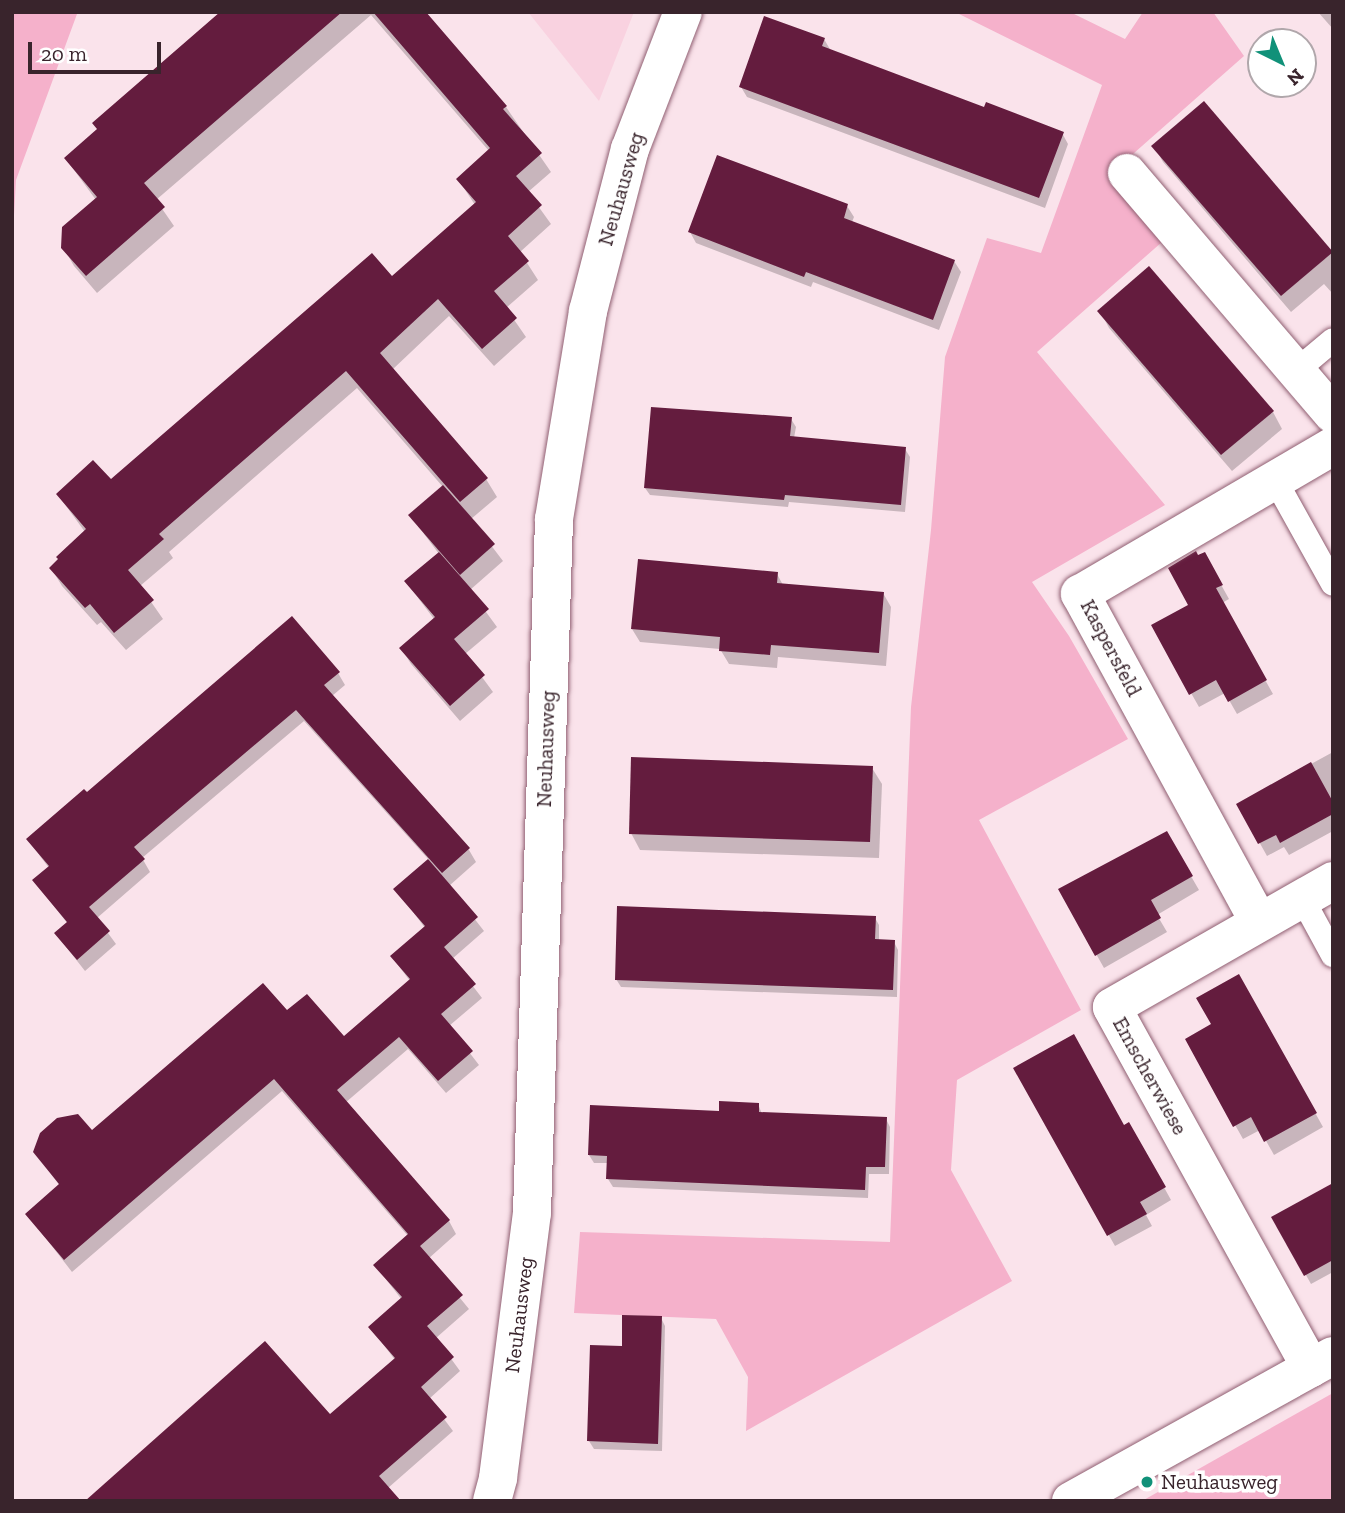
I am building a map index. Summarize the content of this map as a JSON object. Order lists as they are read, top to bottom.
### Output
{
  "streets": {
    "street": ["Neuhausweg", "Kaspersfeld", "Emscherwiese"]
  },
  "crossings": [
    ["Kaspersfeld", "Emscherwiese"]
  ],
  "places": ["Neuhausweg"],
  "scale_bar": "20 m",
  "north": "bottom right"
}
